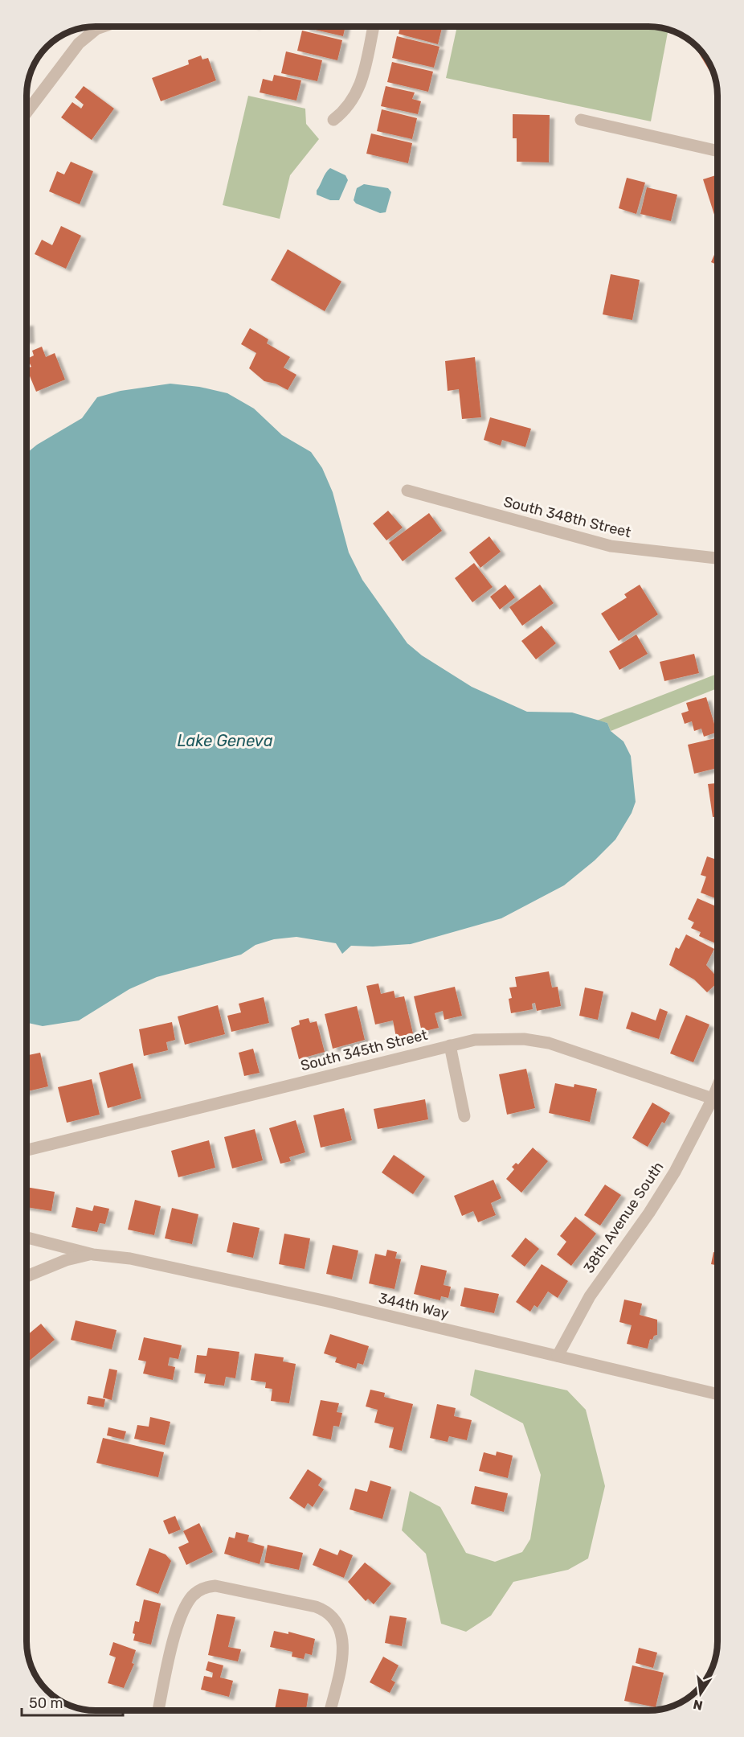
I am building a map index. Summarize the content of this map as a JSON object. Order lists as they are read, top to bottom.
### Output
{
  "streets": {
    "street": [
      "South 348th Street",
      "South 345th Street",
      "38th Avenue South",
      "344th Way"
    ]
  },
  "crossings": [
    ["South 345th Street", "38th Avenue South"],
    ["38th Avenue South", "344th Way"]
  ],
  "water": ["Lake Geneva"],
  "scale_bar": "50 m",
  "north": "bottom"
}
